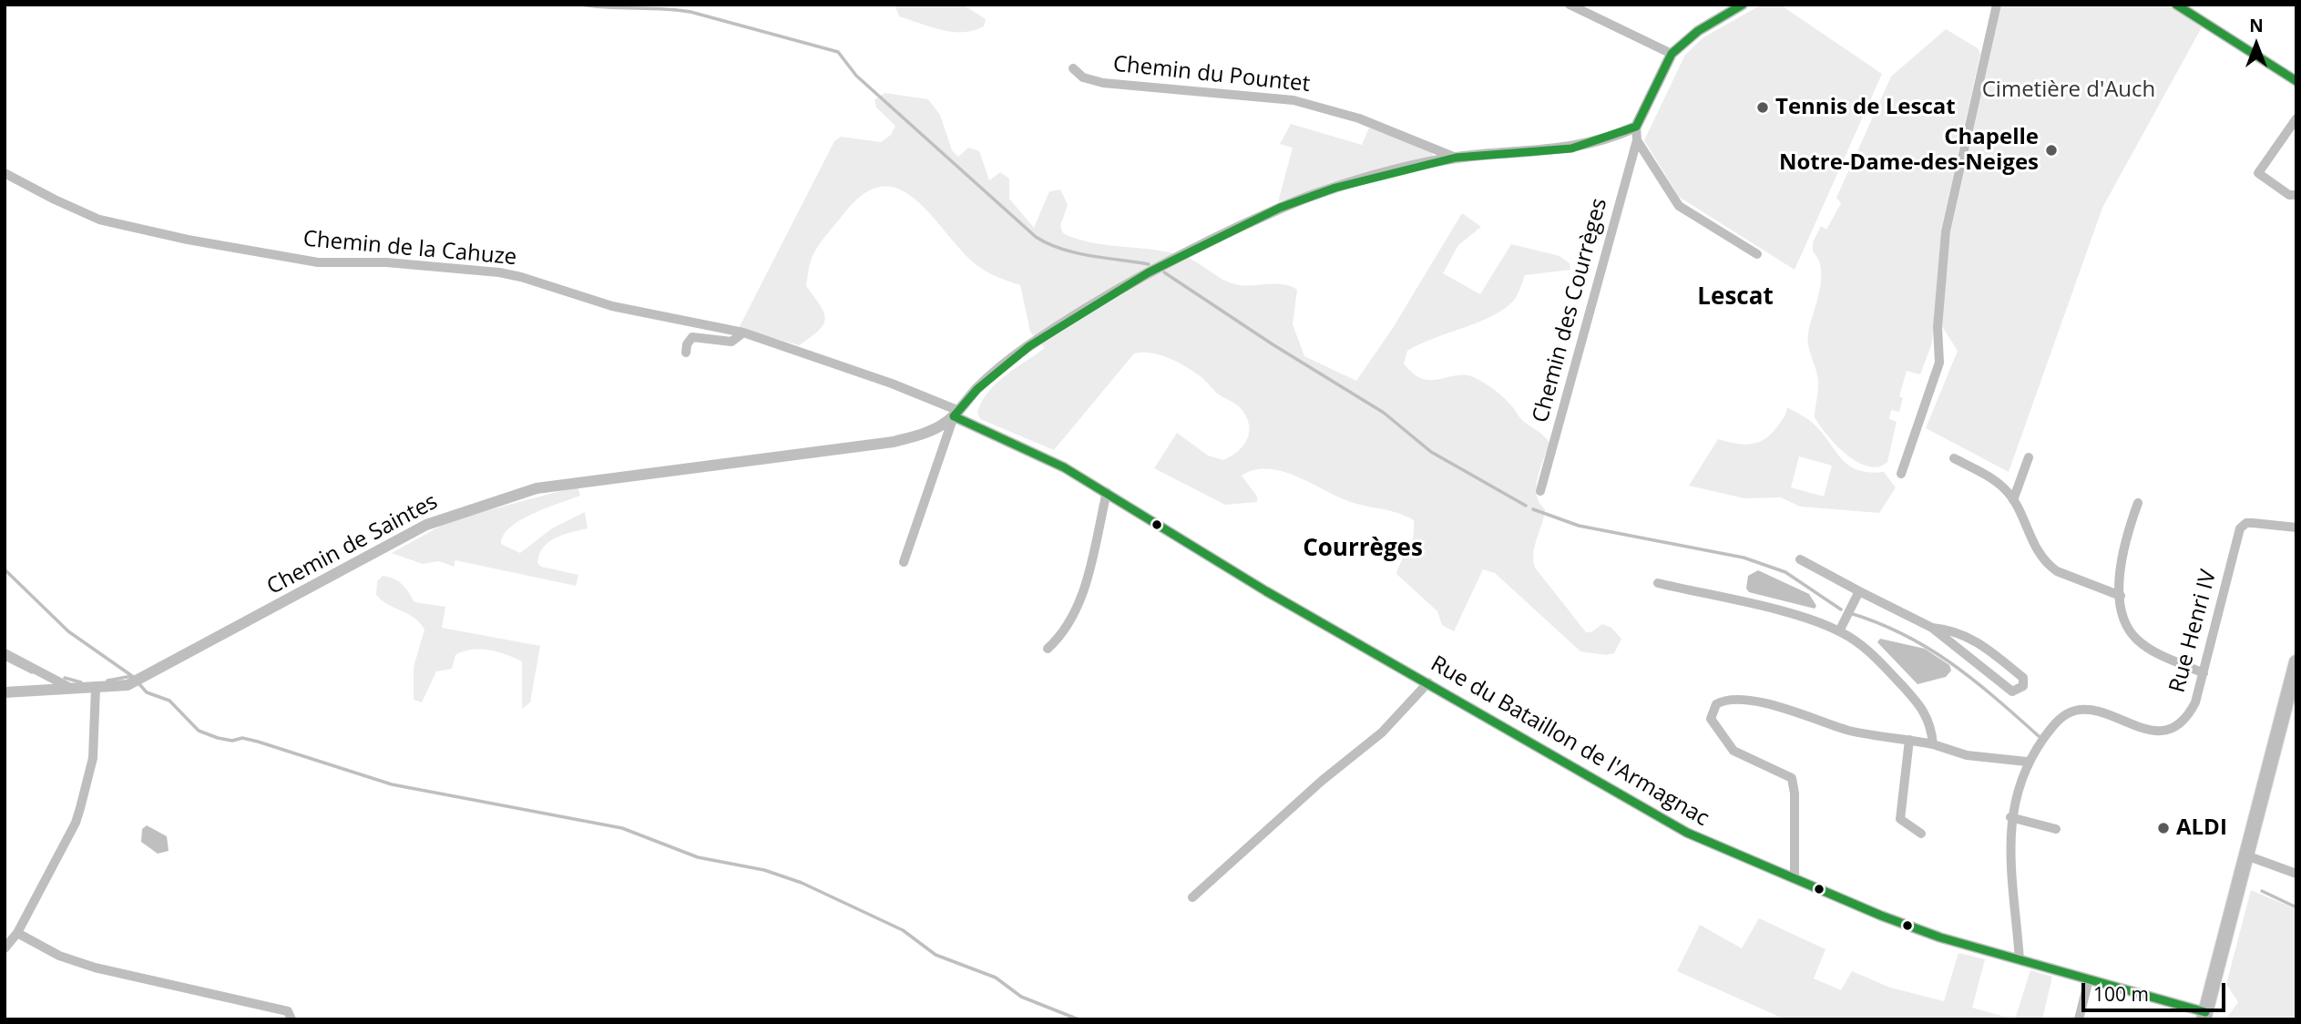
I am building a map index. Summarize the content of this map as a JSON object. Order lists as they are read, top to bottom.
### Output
{
  "streets": {
    "street": [
      "Chemin du Pountet",
      "Chemin de la Cahuze",
      "Chemin des Courrèges",
      "Chemin de Saintes",
      "Rue Henri IV",
      "Rue du Bataillon de l'Armagnac"
    ]
  },
  "crossings": [
    ["Chemin de la Cahuze", "Chemin de Saintes"],
    ["Chemin de la Cahuze", "Rue du Bataillon de l'Armagnac"],
    ["Chemin de Saintes", "Rue du Bataillon de l'Armagnac"],
    ["Rue Henri IV", "Rue du Bataillon de l'Armagnac"]
  ],
  "districts": ["Lescat", "Courrèges"],
  "parks": ["Cimetière d'Auch"],
  "places": ["Tennis de Lescat", "Chapelle Notre-Dame-des-Neiges", "ALDI"],
  "scale_bar": "100 m",
  "north": "top"
}
